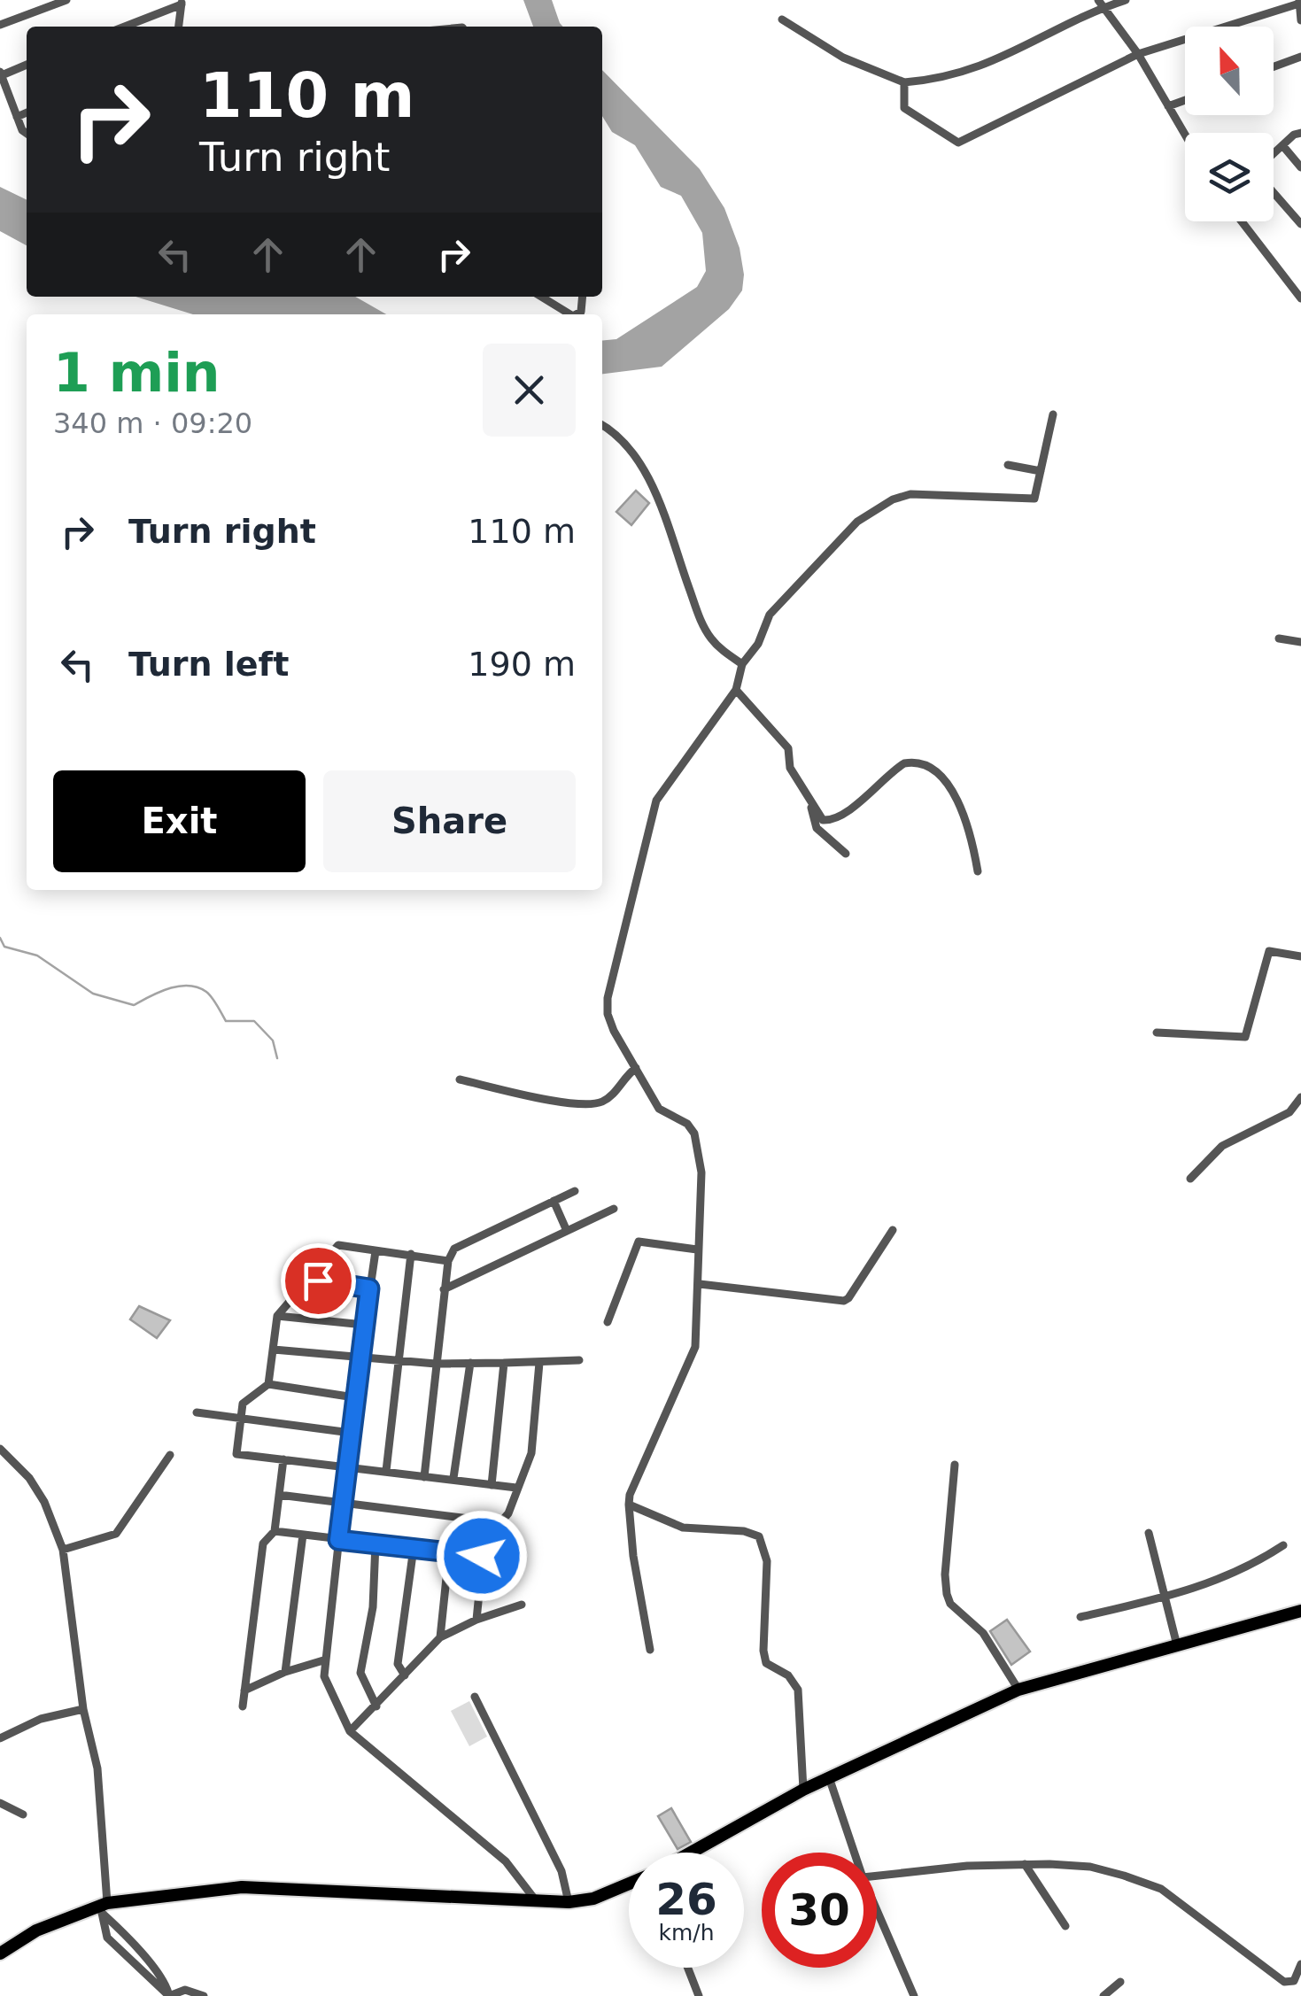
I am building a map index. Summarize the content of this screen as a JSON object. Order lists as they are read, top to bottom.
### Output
{
  "north": "top",
  "page": {
    "turn": ["110 m", "Turn right"],
    "heading": ["1 min", "340 m · 09:20"],
    "list": [
      {
        "name": "Turn right",
        "value": "110 m"
      },
      {
        "name": "Turn left",
        "value": "190 m"
      }
    ],
    "buttons": ["Exit", "Share"],
    "speed": "26 km/h",
    "limit": "30"
  }
}
